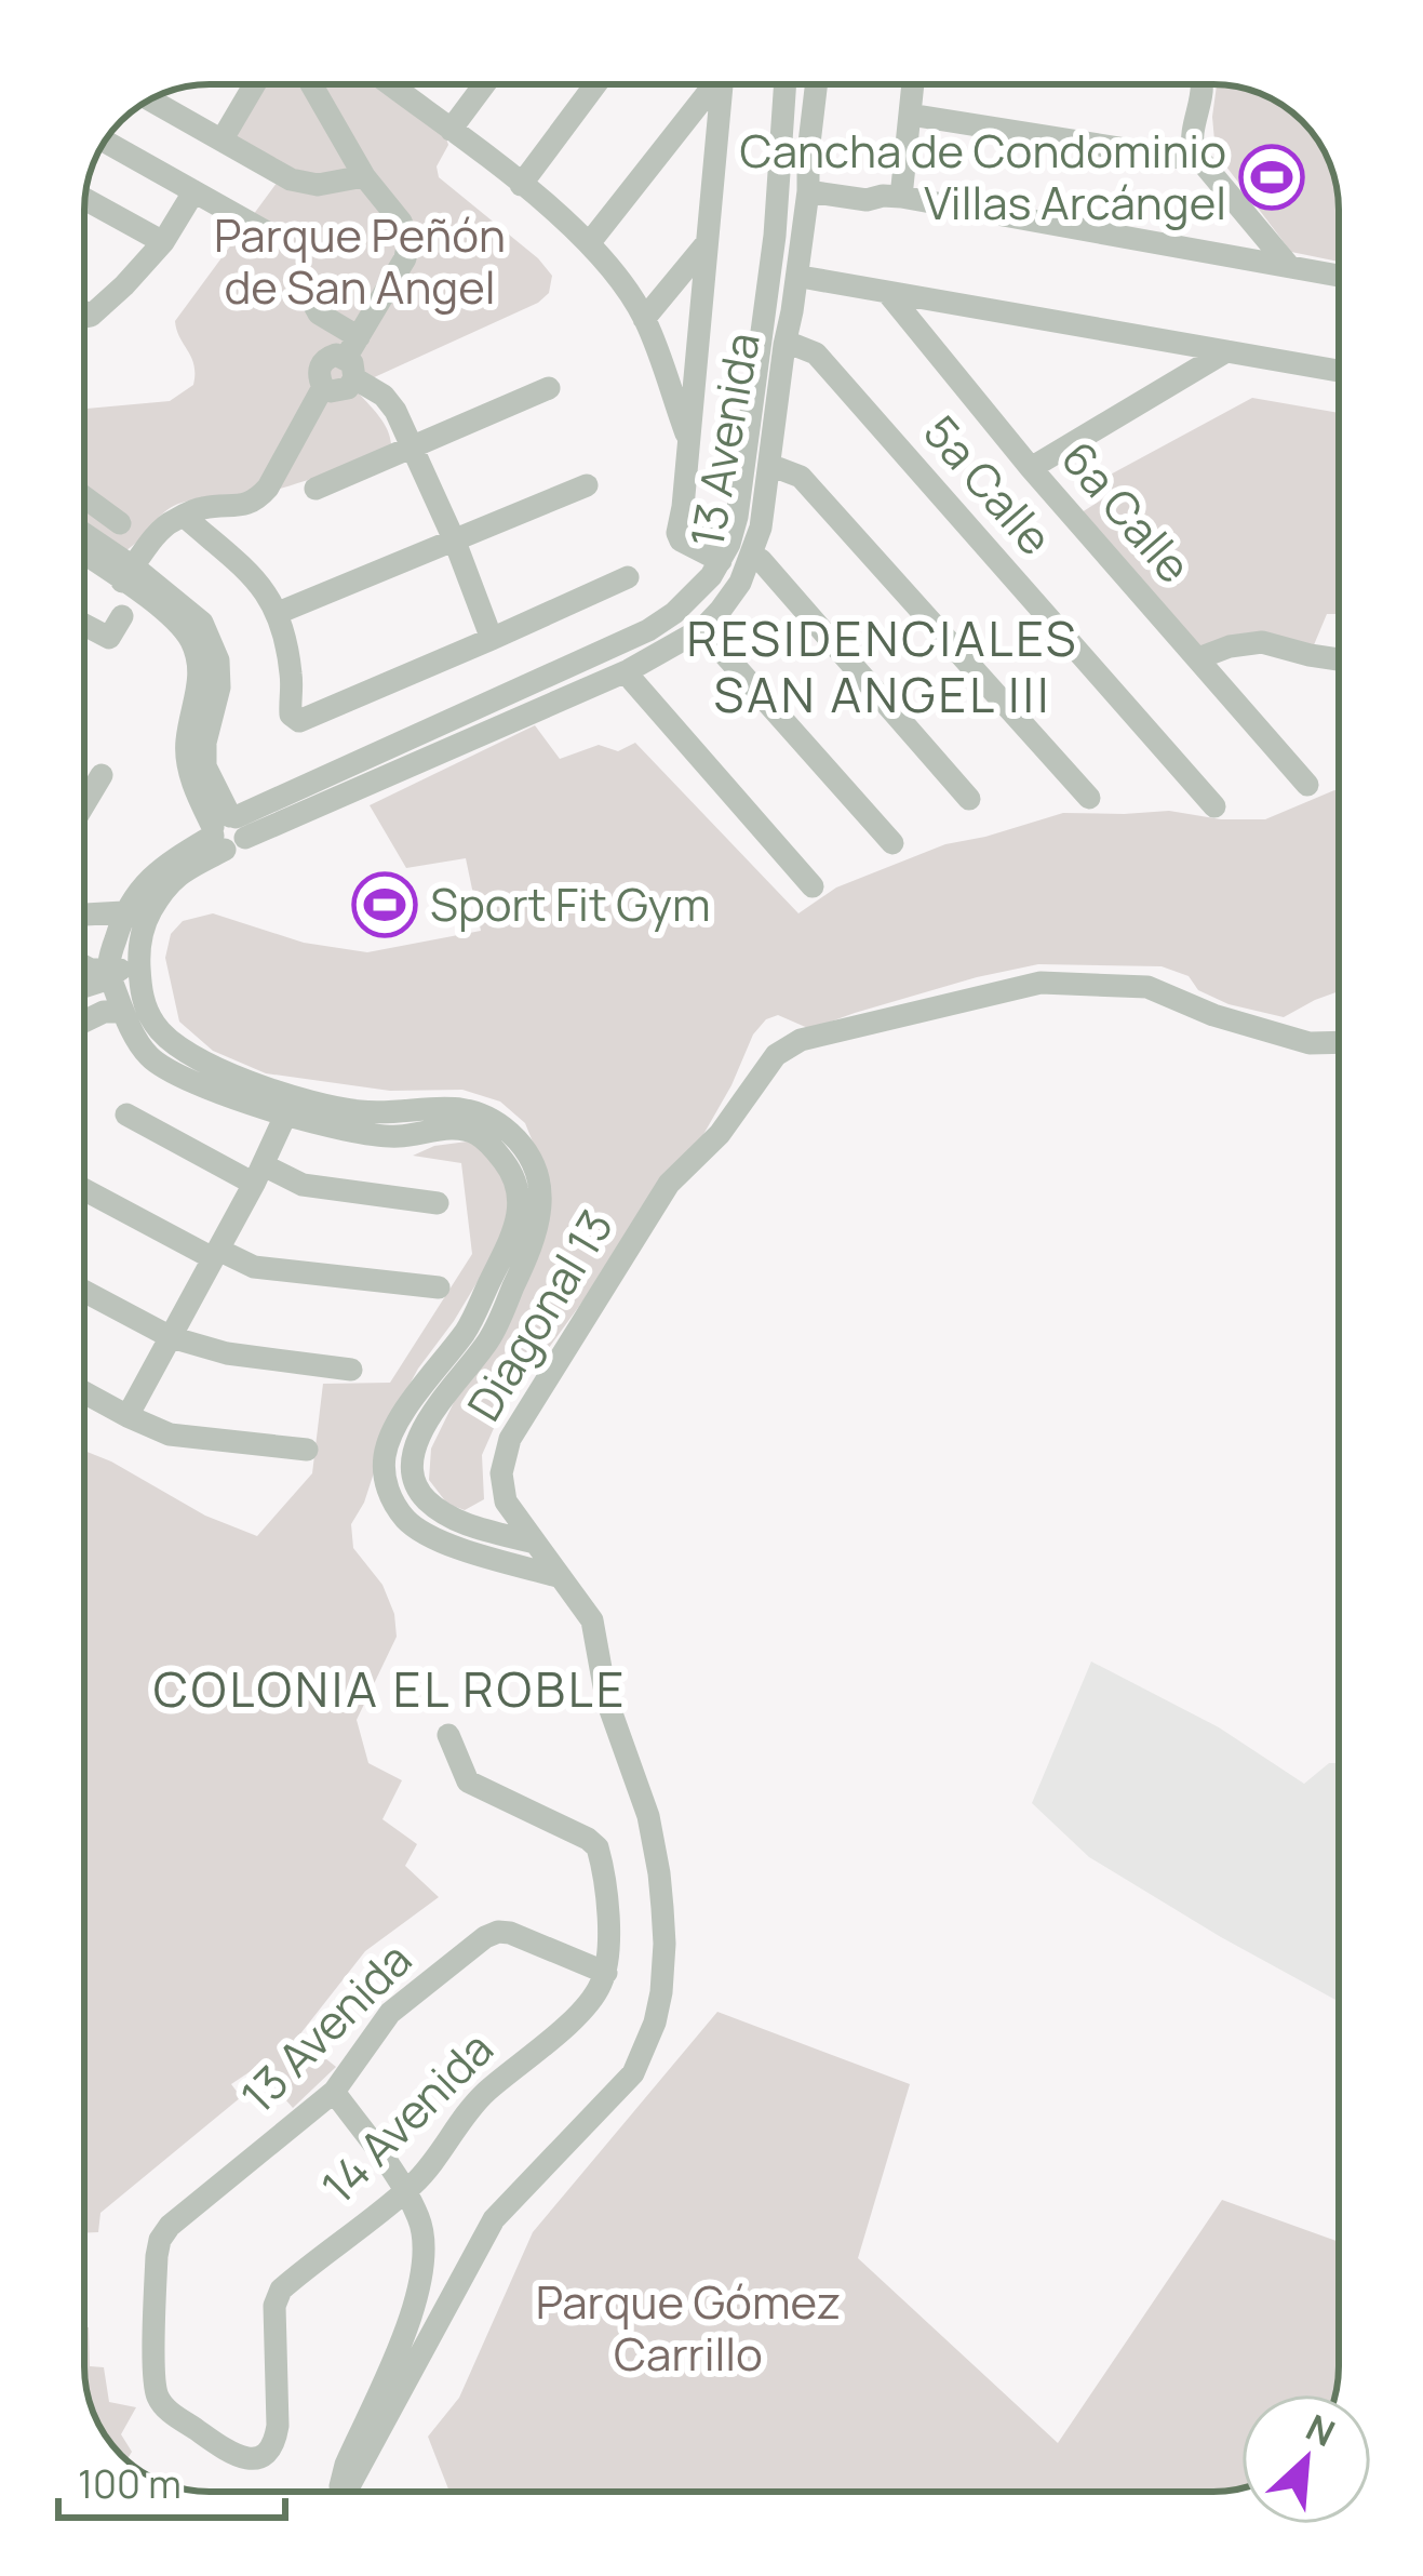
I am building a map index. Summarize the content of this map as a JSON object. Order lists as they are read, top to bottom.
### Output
{
  "streets": {
    "street": [
      "13 Avenida",
      "5a Calle",
      "6a Calle",
      "Diagonal 13",
      "14 Avenida"
    ]
  },
  "crossings": [
    ["13 Avenida", "5a Calle"],
    ["13 Avenida", "14 Avenida"]
  ],
  "districts": ["RESIDENCIALES SAN ANGEL III", "COLONIA EL ROBLE"],
  "parks": ["Parque Peñón de San Angel", "Parque Gómez Carrillo"],
  "places": {
    "sports": ["Cancha de Condominio Villas Arcángel", "Sport Fit Gym"]
  },
  "scale_bar": "100 m",
  "north": "top right"
}
